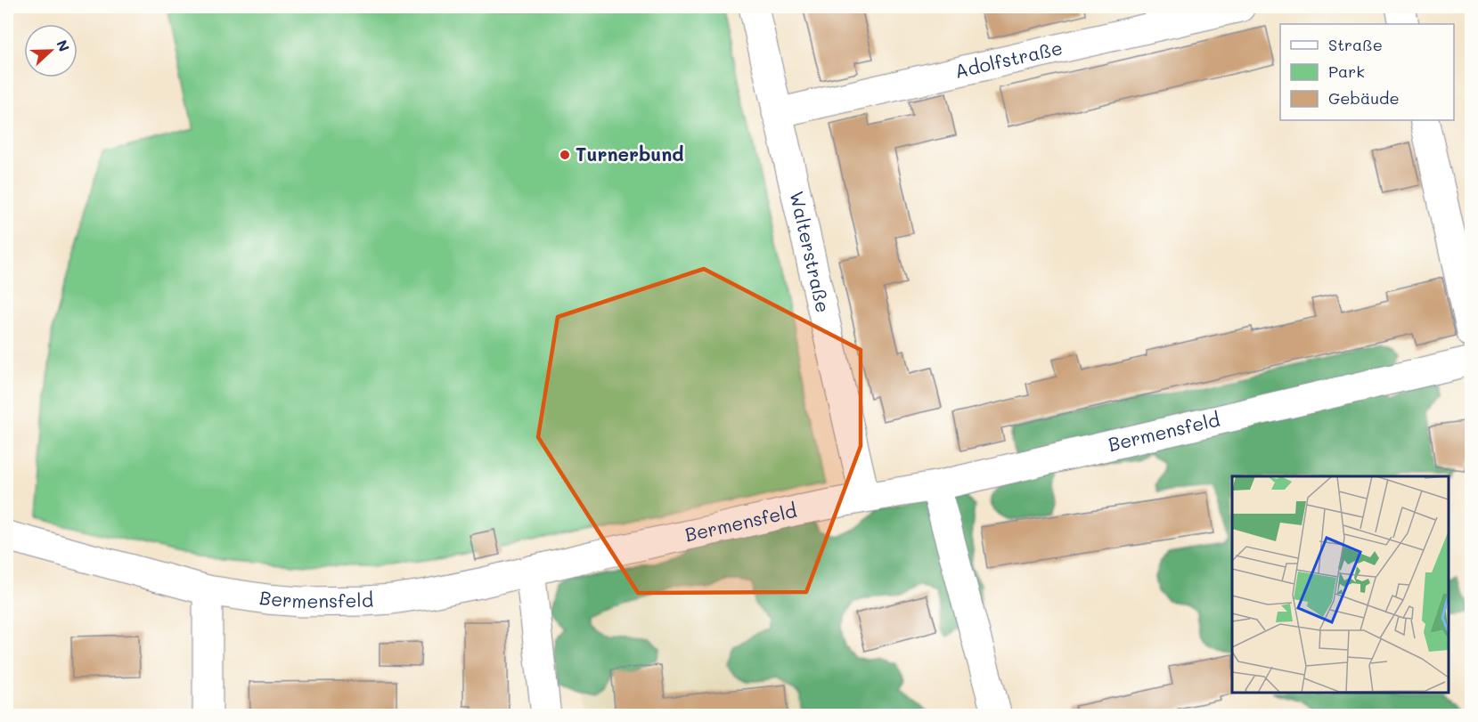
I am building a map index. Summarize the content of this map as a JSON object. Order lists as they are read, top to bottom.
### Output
{
  "streets": {
    "street": ["Adolfstraße", "Walterstraße", "Bermensfeld"]
  },
  "crossings": [
    ["Adolfstraße", "Walterstraße"],
    ["Walterstraße", "Bermensfeld"]
  ],
  "places": ["Turnerbund"],
  "legend": ["Straße", "Park", "Gebäude"],
  "north": "right"
}
